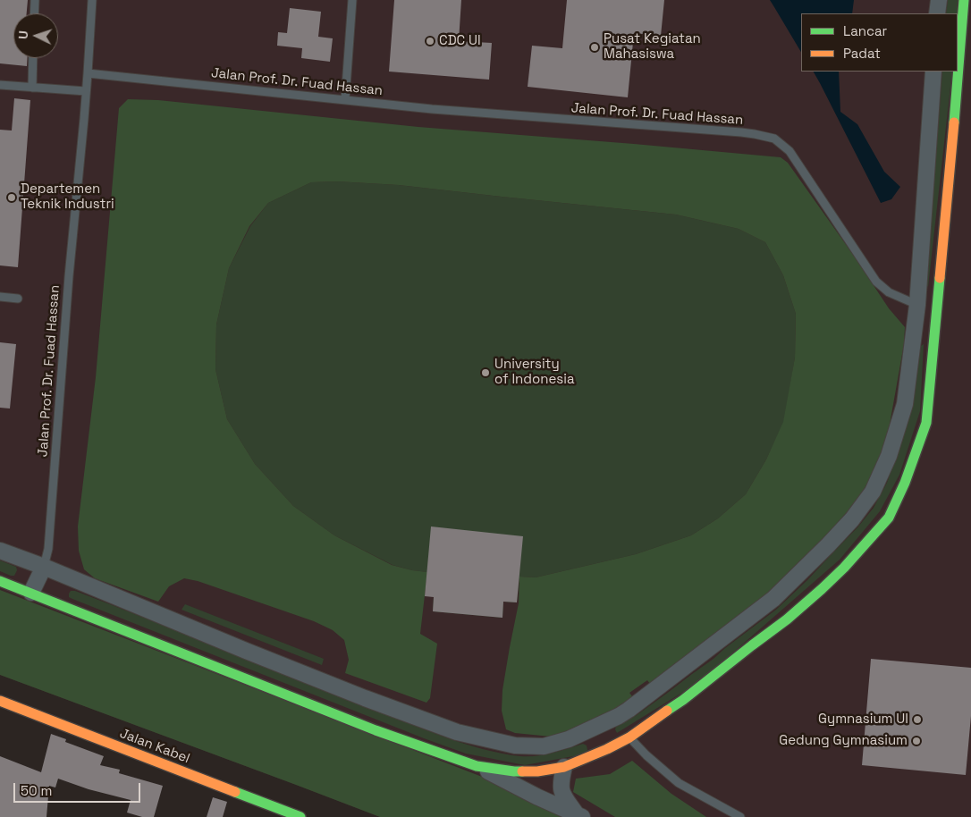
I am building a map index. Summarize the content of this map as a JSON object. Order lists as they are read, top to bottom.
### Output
{
  "streets": {
    "street": ["Jalan Kabel"],
    "lane": ["Jalan Prof. Dr. Fuad Hassan"]
  },
  "places": [
    "CDC UI",
    "Pusat Kegiatan Mahasiswa",
    "Departemen Teknik Industri",
    "University of Indonesia",
    "Gymnasium UI",
    "Gedung Gymnasium"
  ],
  "legend": ["Lancar", "Padat"],
  "scale_bar": "50 m",
  "north": "left"
}
